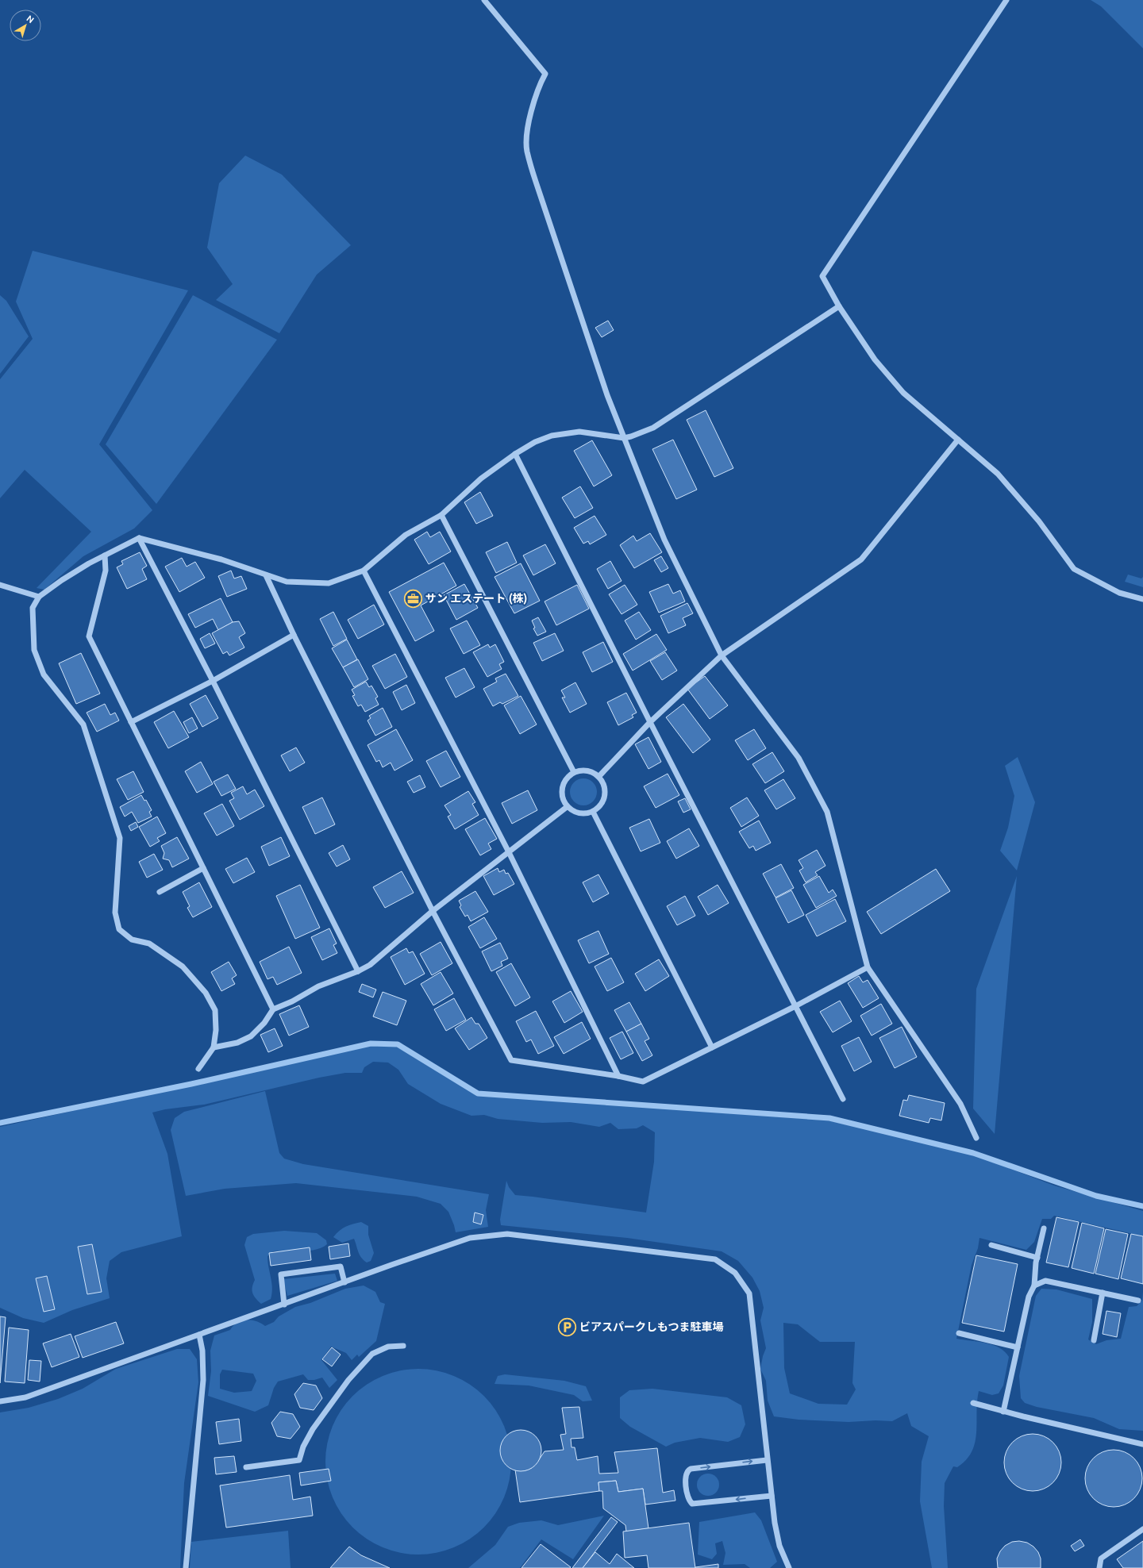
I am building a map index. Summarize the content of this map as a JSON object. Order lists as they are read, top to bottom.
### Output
{
  "places": {
    "office": ["サン エステート (株)"],
    "parking": ["ビアスパークしもつま駐車場"]
  },
  "north": "top right"
}
